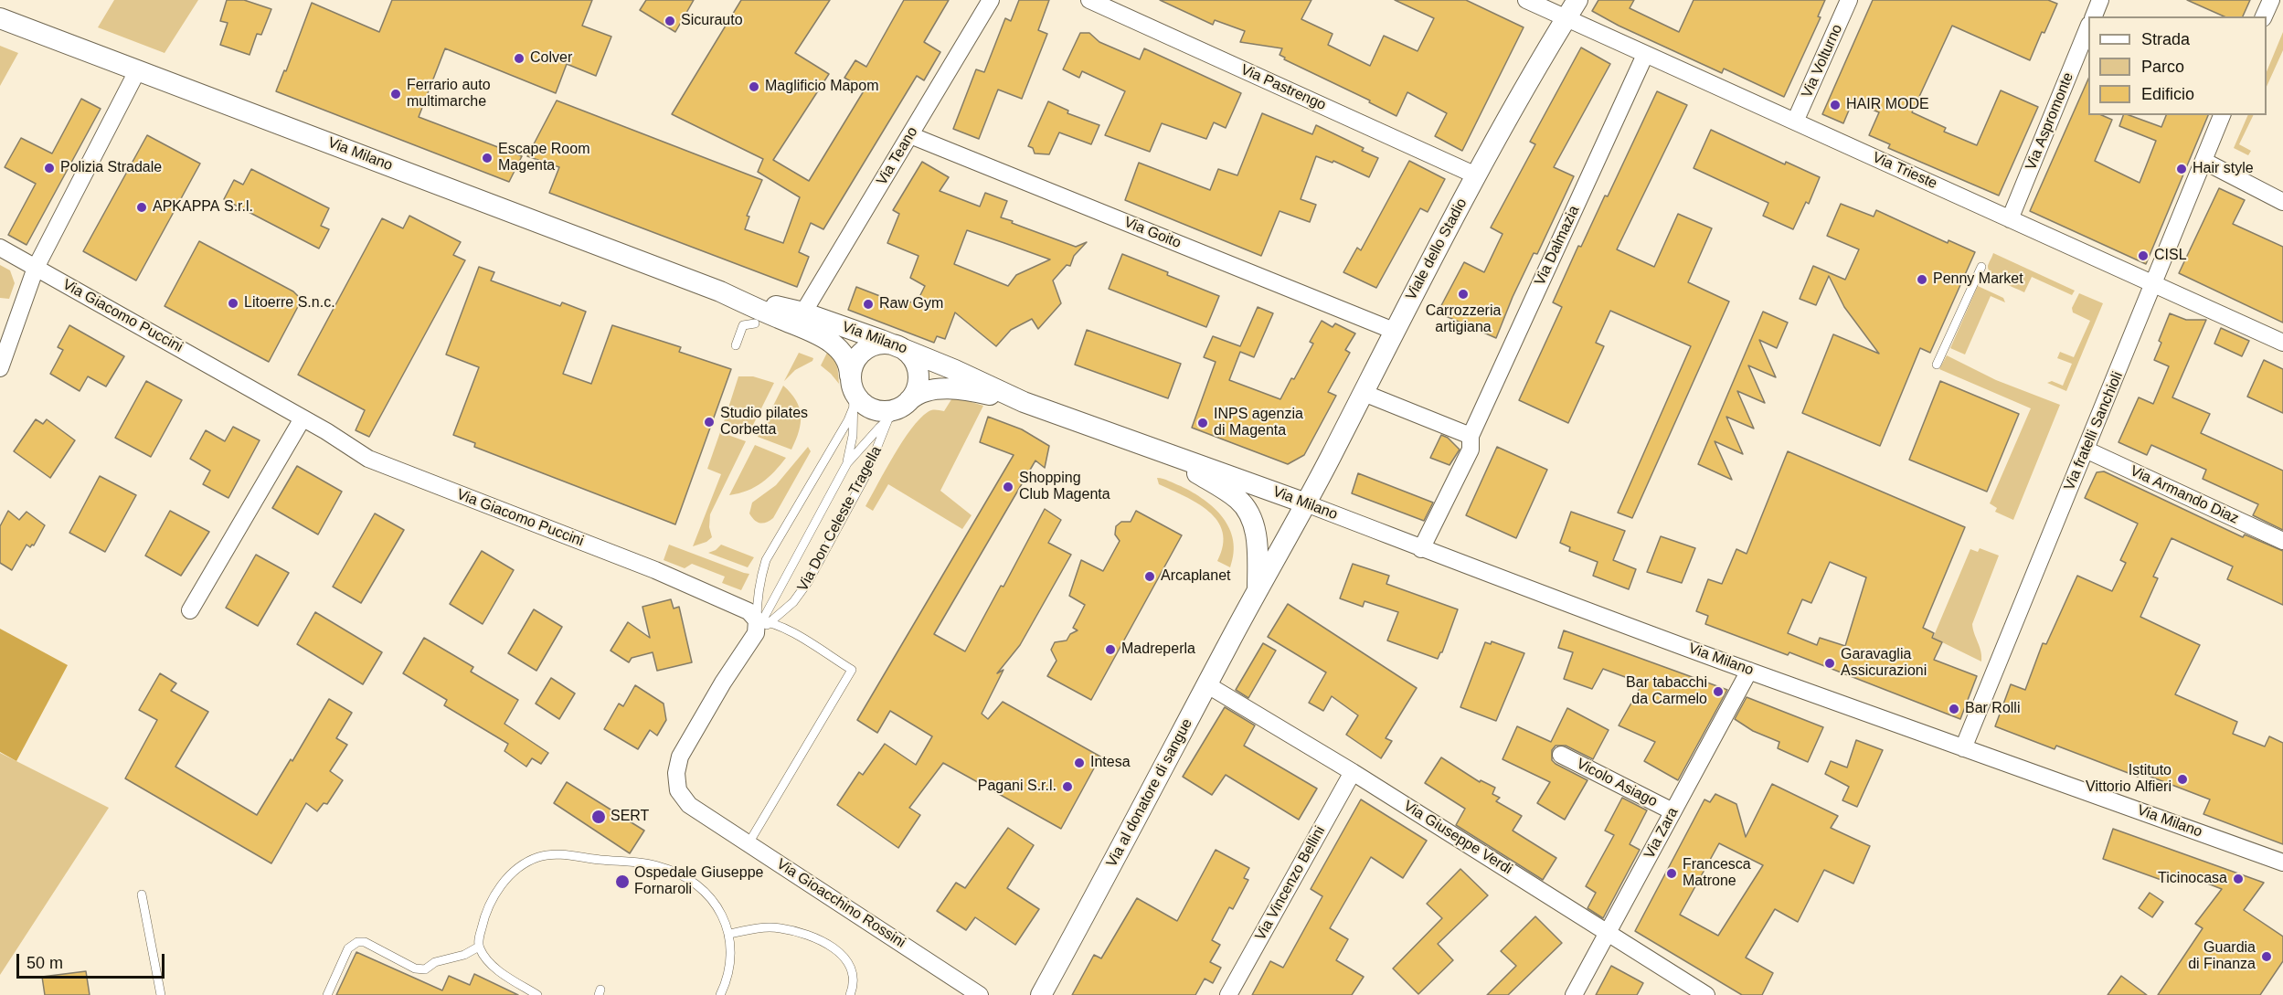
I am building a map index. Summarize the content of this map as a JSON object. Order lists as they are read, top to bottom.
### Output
{
  "streets": {
    "street": [
      "Via Volturno",
      "Via Pastrengo",
      "Via Aspromonte",
      "Via Milano",
      "Via Teano",
      "Via Trieste",
      "Via Goito",
      "Via Dalmazia",
      "Viale dello Stadio",
      "Via Giacomo Puccini",
      "Via fratelli Sanchioli",
      "Via Armando Diaz",
      "Via Don Celeste Tragella",
      "Vicolo Asiago",
      "Via al donatore di sangue",
      "Via Zara",
      "Via Giuseppe Verdi",
      "Via Vincenzo Bellini",
      "Via Gioacchino Rossini"
    ]
  },
  "crossings": [
    ["Via Volturno", "Via Trieste"],
    ["Via Pastrengo", "Viale dello Stadio"],
    ["Via Aspromonte", "Via Trieste"],
    ["Via Milano", "Via Teano"],
    ["Via Milano", "Via Dalmazia"],
    ["Via Milano", "Viale dello Stadio"],
    ["Via Milano", "Via fratelli Sanchioli"],
    ["Via Milano", "Via Don Celeste Tragella"],
    ["Via Milano", "Via al donatore di sangue"],
    ["Via Milano", "Via Zara"],
    ["Via Teano", "Via Goito"],
    ["Via Trieste", "Via Dalmazia"],
    ["Via Trieste", "Viale dello Stadio"],
    ["Via Trieste", "Via fratelli Sanchioli"],
    ["Via Goito", "Viale dello Stadio"],
    ["Viale dello Stadio", "Via al donatore di sangue"],
    ["Via Giacomo Puccini", "Via Don Celeste Tragella"],
    ["Via fratelli Sanchioli", "Via Armando Diaz"],
    ["Via Don Celeste Tragella", "Via Gioacchino Rossini"],
    ["Vicolo Asiago", "Via Zara"],
    ["Via al donatore di sangue", "Via Giuseppe Verdi"],
    ["Via Zara", "Via Giuseppe Verdi"],
    ["Via Giuseppe Verdi", "Via Vincenzo Bellini"]
  ],
  "places": [
    "Sicurauto",
    "Colver",
    "Maglificio Mapom",
    "Ferrario auto multimarche",
    "HAIR MODE",
    "Escape Room Magenta",
    "Polizia Stradale",
    "Hair style",
    "APKAPPA S.r.l.",
    "CISL",
    "Penny Market",
    "Carrozzeria artigiana",
    "Litoerre S.n.c.",
    "Raw Gym",
    "Studio pilates Corbetta",
    "INPS agenzia di Magenta",
    "Shopping Club Magenta",
    "Arcaplanet",
    "Madreperla",
    "Garavaglia Assicurazioni",
    "Bar tabacchi da Carmelo",
    "Bar Rolli",
    "Intesa",
    "Istituto Vittorio Alfieri",
    "Pagani S.r.l.",
    "SERT",
    "Francesca Matrone",
    "Ticinocasa",
    "Ospedale Giuseppe Fornaroli",
    "Guardia di Finanza"
  ],
  "legend": ["Strada", "Parco", "Edificio"],
  "scale_bar": "50 m"
}
